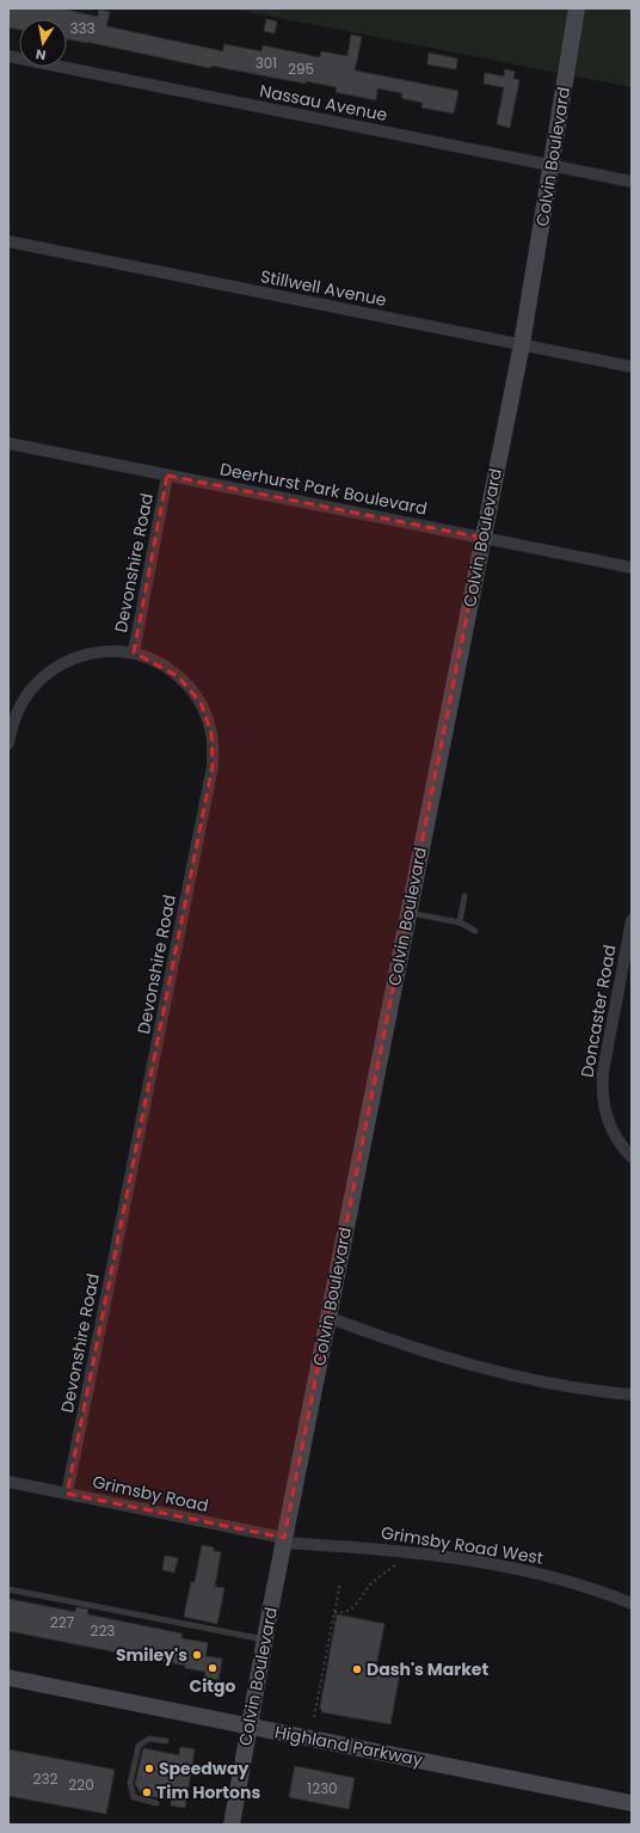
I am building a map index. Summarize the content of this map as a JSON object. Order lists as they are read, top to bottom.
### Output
{
  "streets": {
    "street": [
      "Nassau Avenue",
      "Colvin Boulevard",
      "Stillwell Avenue",
      "Deerhurst Park Boulevard",
      "Devonshire Road",
      "Doncaster Road",
      "Grimsby Road",
      "Grimsby Road West",
      "Highland Parkway"
    ]
  },
  "crossings": [
    ["Nassau Avenue", "Colvin Boulevard"],
    ["Colvin Boulevard", "Stillwell Avenue"],
    ["Colvin Boulevard", "Deerhurst Park Boulevard"],
    ["Colvin Boulevard", "Grimsby Road"],
    ["Colvin Boulevard", "Grimsby Road West"],
    ["Colvin Boulevard", "Highland Parkway"],
    ["Deerhurst Park Boulevard", "Devonshire Road"],
    ["Devonshire Road", "Grimsby Road"],
    ["Grimsby Road", "Grimsby Road West"]
  ],
  "places": [
    "Smiley's",
    "Citgo",
    "Dash's Market",
    "Speedway",
    "Tim Hortons"
  ],
  "house_numbers": [
    "333",
    "301",
    "295",
    "227",
    "223",
    "232",
    "220",
    "1230"
  ],
  "north": "bottom"
}
